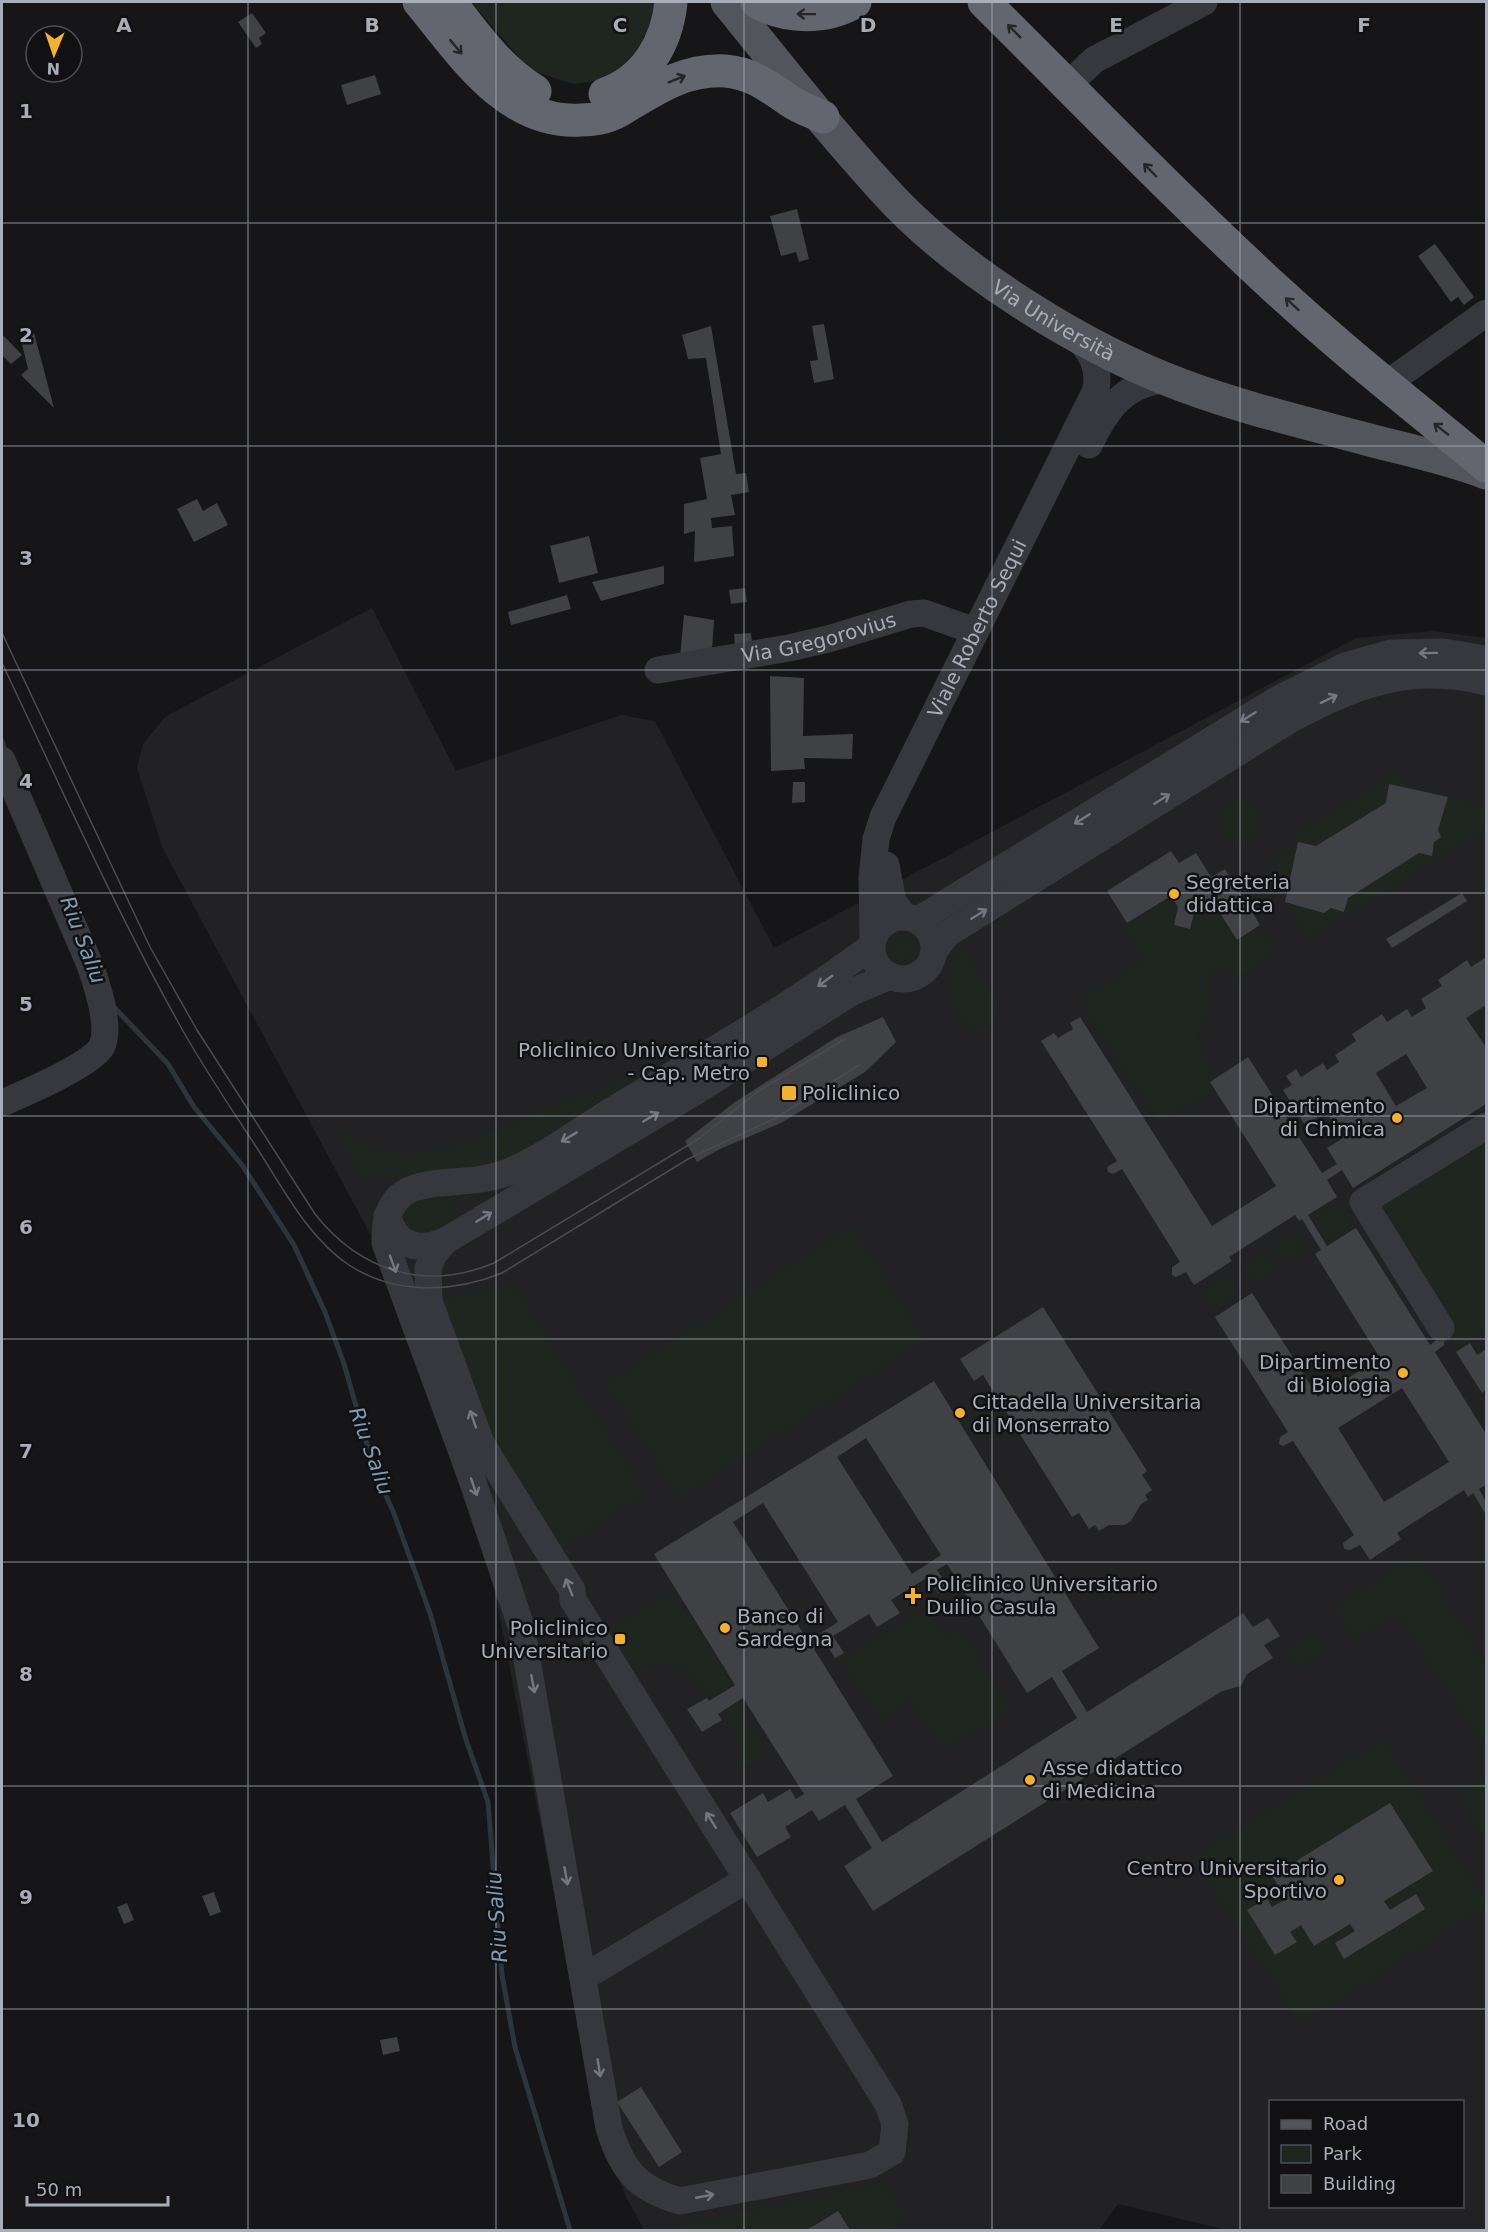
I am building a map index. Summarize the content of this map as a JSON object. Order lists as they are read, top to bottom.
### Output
{
  "streets": {
    "main road": ["Via Università"],
    "street": ["Viale Roberto Sequi", "Via Gregorovius"]
  },
  "crossings": [
    ["Via Università", "Viale Roberto Sequi"],
    ["Viale Roberto Sequi", "Via Gregorovius"]
  ],
  "water": ["Riu Saliu"],
  "places": {
    "other": [
      "Segreteria didattica",
      "Dipartimento di Chimica",
      "Dipartimento di Biologia",
      "Cittadella Universitaria di Monserrato",
      "Banco di Sardegna",
      "Asse didattico di Medicina",
      "Centro Universitario Sportivo"
    ],
    "transit": ["Policlinico Universitario - Cap. Metro", "Policlinico", "Policlinico Universitario"],
    "health": ["Policlinico Universitario Duilio Casula"]
  },
  "legend": ["Road", "Park", "Building"],
  "scale_bar": "50 m",
  "north": "bottom",
  "grid": {
    "columns": [
      "A",
      "B",
      "C",
      "D",
      "E",
      "F"
    ],
    "rows": [
      "1",
      "2",
      "3",
      "4",
      "5",
      "6",
      "7",
      "8",
      "9",
      "10"
    ]
  }
}
